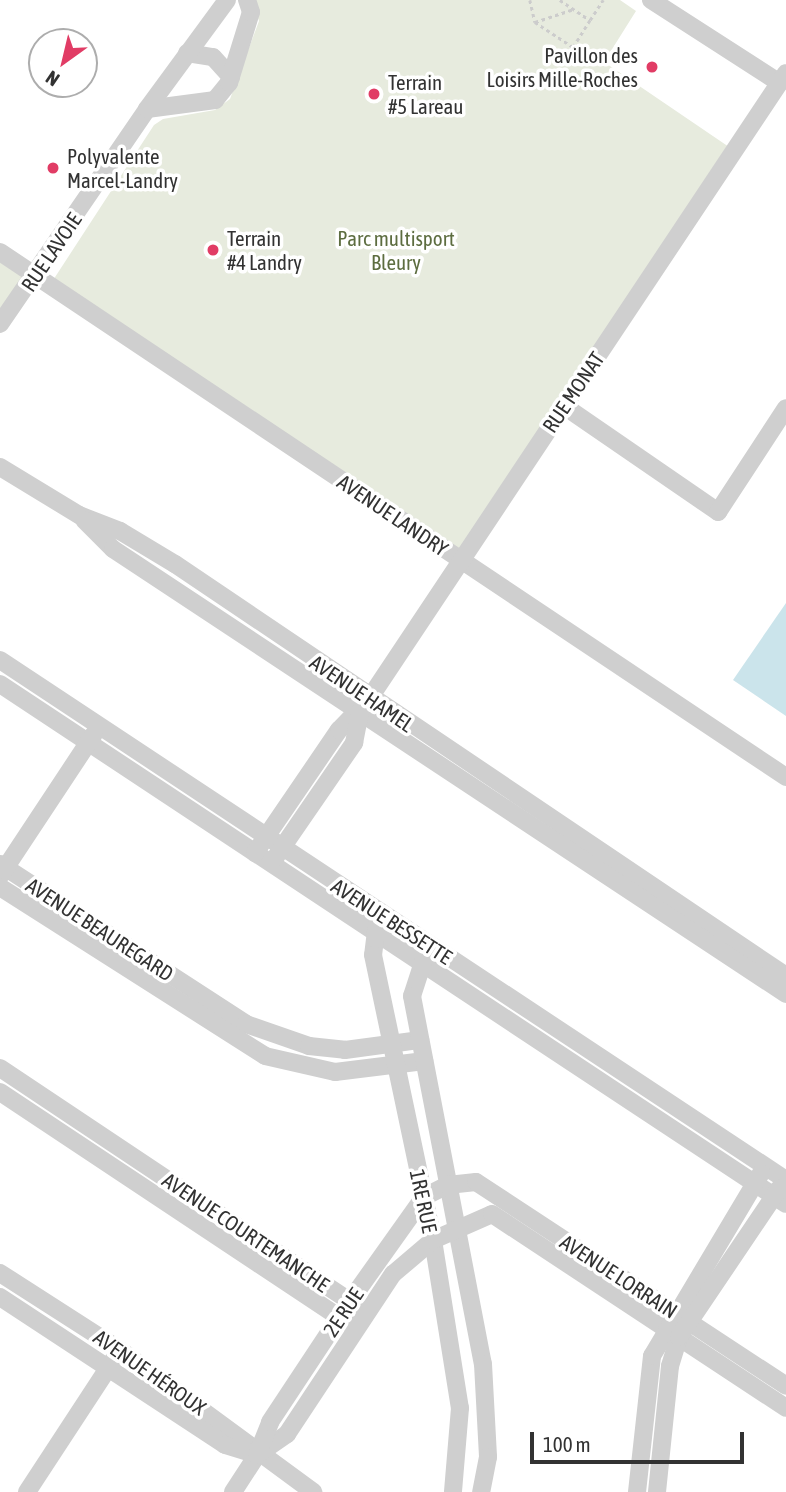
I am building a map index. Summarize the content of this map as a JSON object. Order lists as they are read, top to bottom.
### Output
{
  "streets": {
    "street": [
      "RUE LAVOIE",
      "RUE MONAT",
      "AVENUE LANDRY",
      "AVENUE HAMEL",
      "AVENUE BESSETTE",
      "AVENUE BEAUREGARD",
      "1RE RUE",
      "AVENUE COURTEMANCHE",
      "AVENUE LORRAIN",
      "2E RUE",
      "AVENUE HÉROUX"
    ]
  },
  "crossings": [
    ["RUE LAVOIE", "AVENUE LANDRY"],
    ["RUE MONAT", "AVENUE LANDRY"],
    ["RUE MONAT", "AVENUE HAMEL"],
    ["RUE MONAT", "AVENUE BESSETTE"],
    ["AVENUE BESSETTE", "1RE RUE"],
    ["AVENUE BEAUREGARD", "1RE RUE"],
    ["1RE RUE", "AVENUE LORRAIN"],
    ["1RE RUE", "2E RUE"],
    ["AVENUE COURTEMANCHE", "2E RUE"],
    ["AVENUE LORRAIN", "2E RUE"],
    ["2E RUE", "AVENUE HÉROUX"]
  ],
  "parks": ["Parc multisport Bleury"],
  "places": [
    "Pavillon des Loisirs Mille-Roches",
    "Terrain #5 Lareau",
    "Polyvalente Marcel-Landry",
    "Terrain #4 Landry"
  ],
  "scale_bar": "100 m",
  "north": "bottom left"
}
